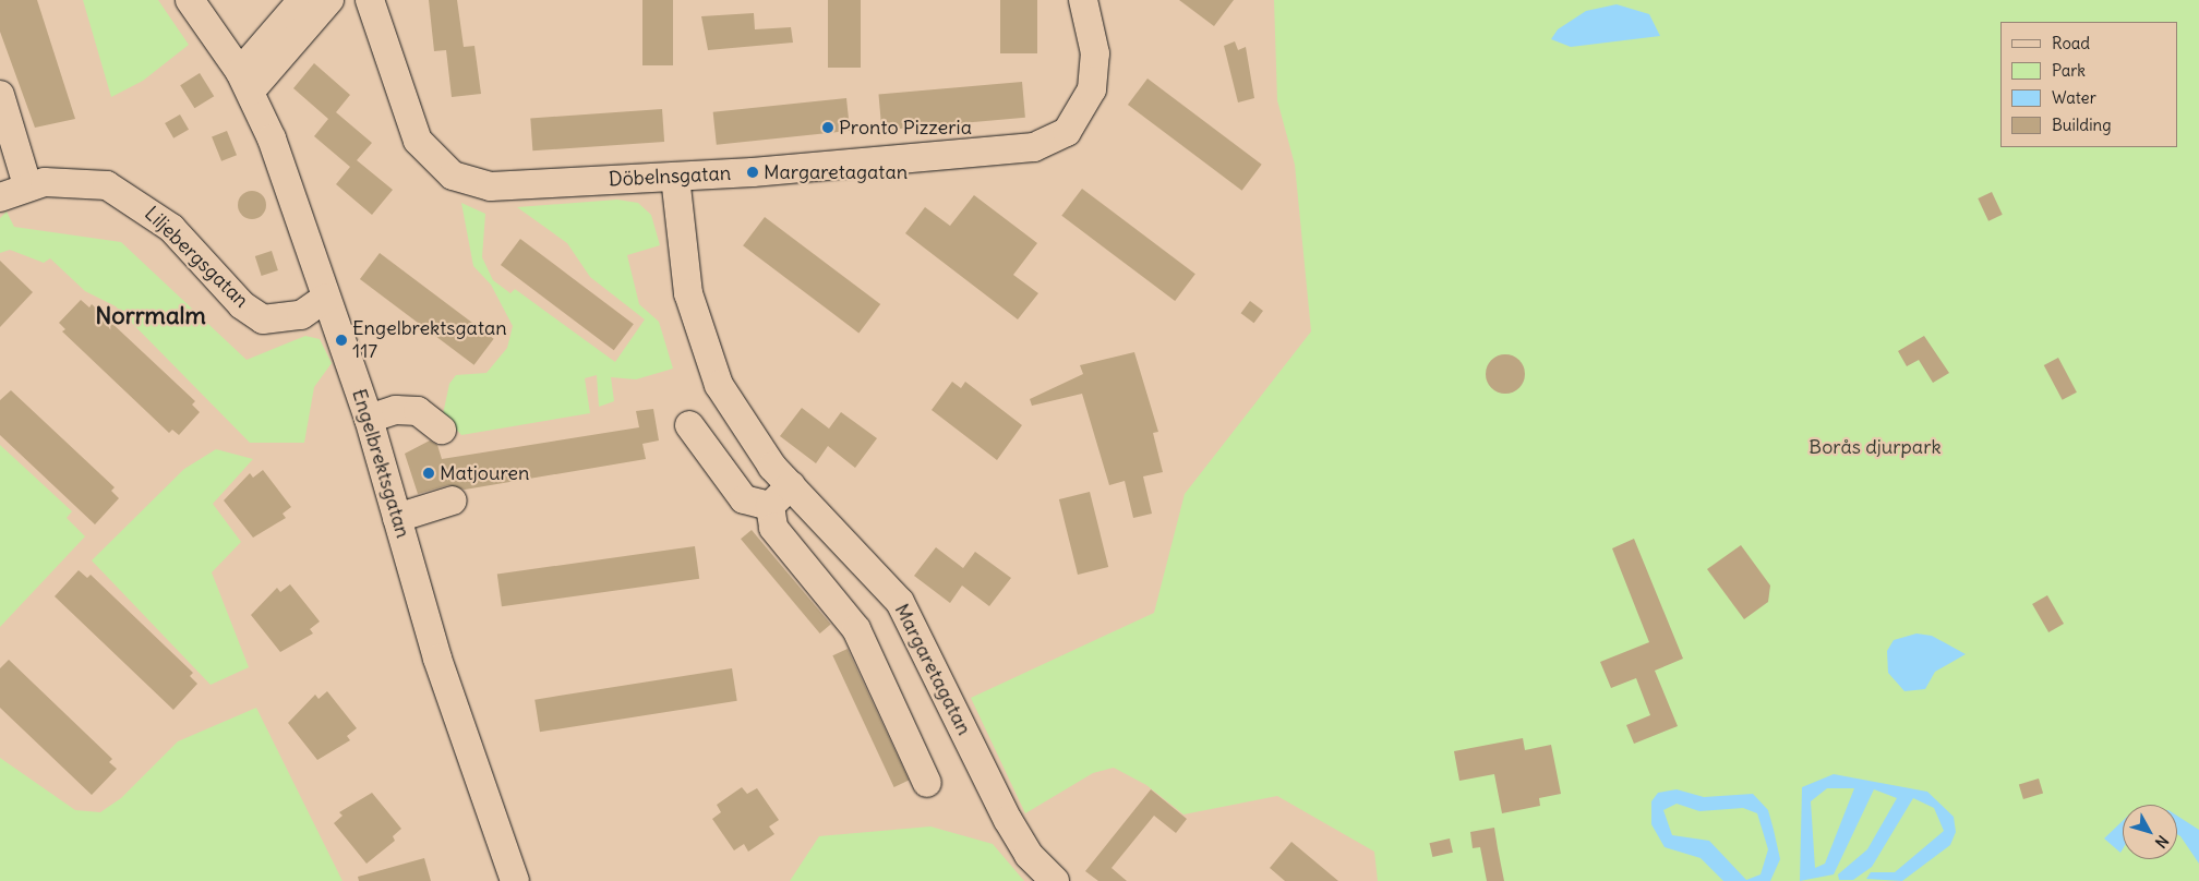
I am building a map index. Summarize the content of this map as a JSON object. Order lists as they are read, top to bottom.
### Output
{
  "streets": {
    "street": [
      "Döbelnsgatan",
      "Liljebergsgatan",
      "Engelbrektsgatan",
      "Margaretagatan"
    ]
  },
  "crossings": [
    ["Döbelnsgatan", "Margaretagatan"],
    ["Liljebergsgatan", "Engelbrektsgatan"]
  ],
  "districts": ["Norrmalm"],
  "parks": ["Borås djurpark"],
  "places": [
    "Pronto Pizzeria",
    "Margaretagatan",
    "Engelbrektsgatan 117",
    "Matjouren"
  ],
  "legend": [
    "Road",
    "Park",
    "Water",
    "Building"
  ],
  "north": "bottom right"
}
